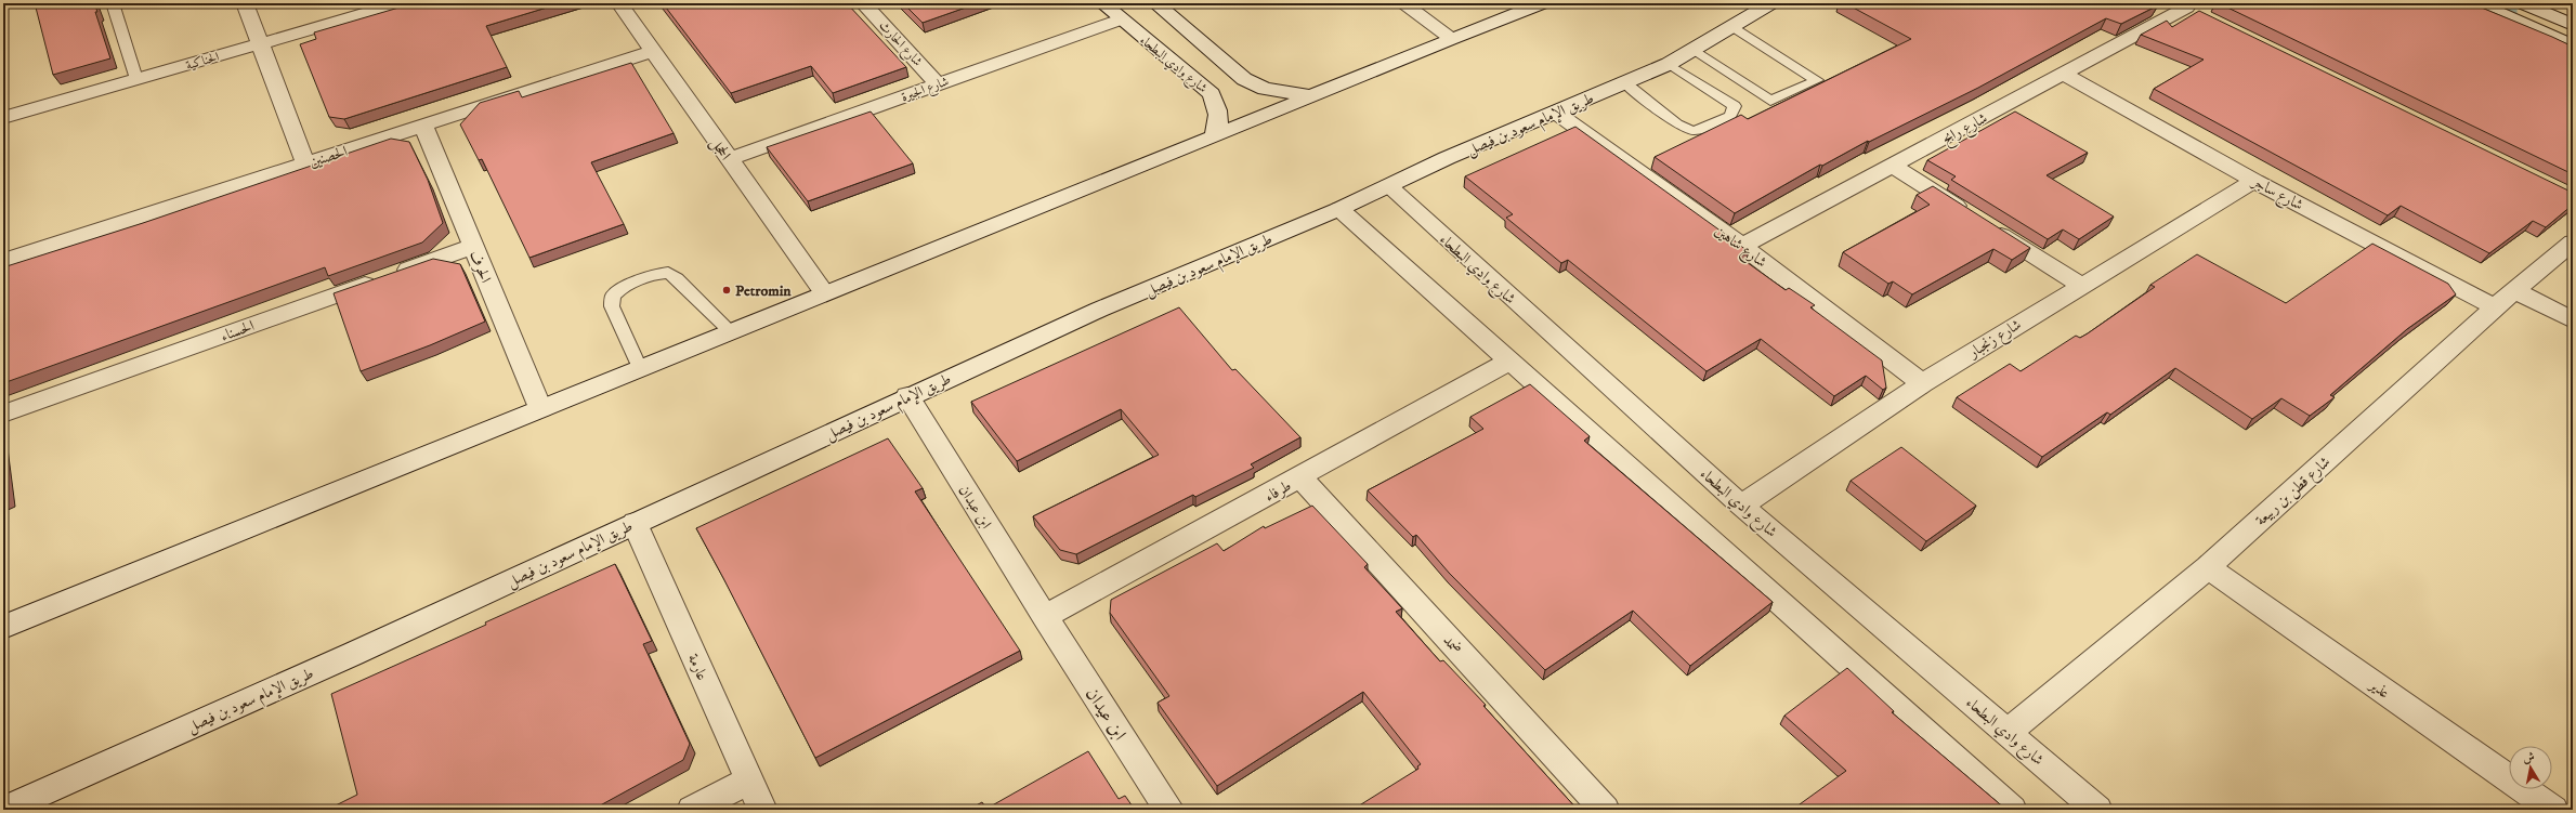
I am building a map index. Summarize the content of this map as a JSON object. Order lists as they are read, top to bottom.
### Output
{
  "streets": {
    "street": [
      "شارع الحارث",
      "الحناكية",
      "شارع وادي البطحاء",
      "شارع الجيرة",
      "طريق الإمام سعود بن فيصل",
      "شارع رابح",
      "الحجل",
      "الحصنين",
      "شارع ساجر",
      "شارع شاهين",
      "الحرف",
      "الحسناء",
      "شارع زنجبار",
      "طرفاء",
      "شارع قطن بن ربيعة",
      "ابن عبدان",
      "ضمد",
      "عارمة",
      "عذير",
      "ابن عيدان"
    ]
  },
  "crossings": [
    ["شارع الحارث", "شارع الجيرة"],
    ["شارع وادي البطحاء", "شارع الجيرة"],
    ["شارع وادي البطحاء", "طريق الإمام سعود بن فيصل"],
    ["شارع وادي البطحاء", "شارع زنجبار"],
    ["شارع وادي البطحاء", "شارع قطن بن ربيعة"],
    ["شارع الجيرة", "الحجل"],
    ["طريق الإمام سعود بن فيصل", "شارع شاهين"],
    ["طريق الإمام سعود بن فيصل", "ابن عبدان"],
    ["طريق الإمام سعود بن فيصل", "عارمة"],
    ["شارع رابح", "شارع ساجر"],
    ["شارع رابح", "شارع شاهين"],
    ["الحجل", "الحصنين"],
    ["الحصنين", "الحرف"],
    ["شارع ساجر", "شارع زنجبار"],
    ["شارع ساجر", "شارع قطن بن ربيعة"],
    ["شارع شاهين", "شارع زنجبار"],
    ["الحرف", "الحسناء"],
    ["طرفاء", "ابن عبدان"],
    ["طرفاء", "ضمد"],
    ["طرفاء", "ابن عيدان"],
    ["شارع قطن بن ربيعة", "عذير"],
    ["ابن عبدان", "ابن عيدان"]
  ],
  "places": ["Petromin"],
  "north": "top"
}
